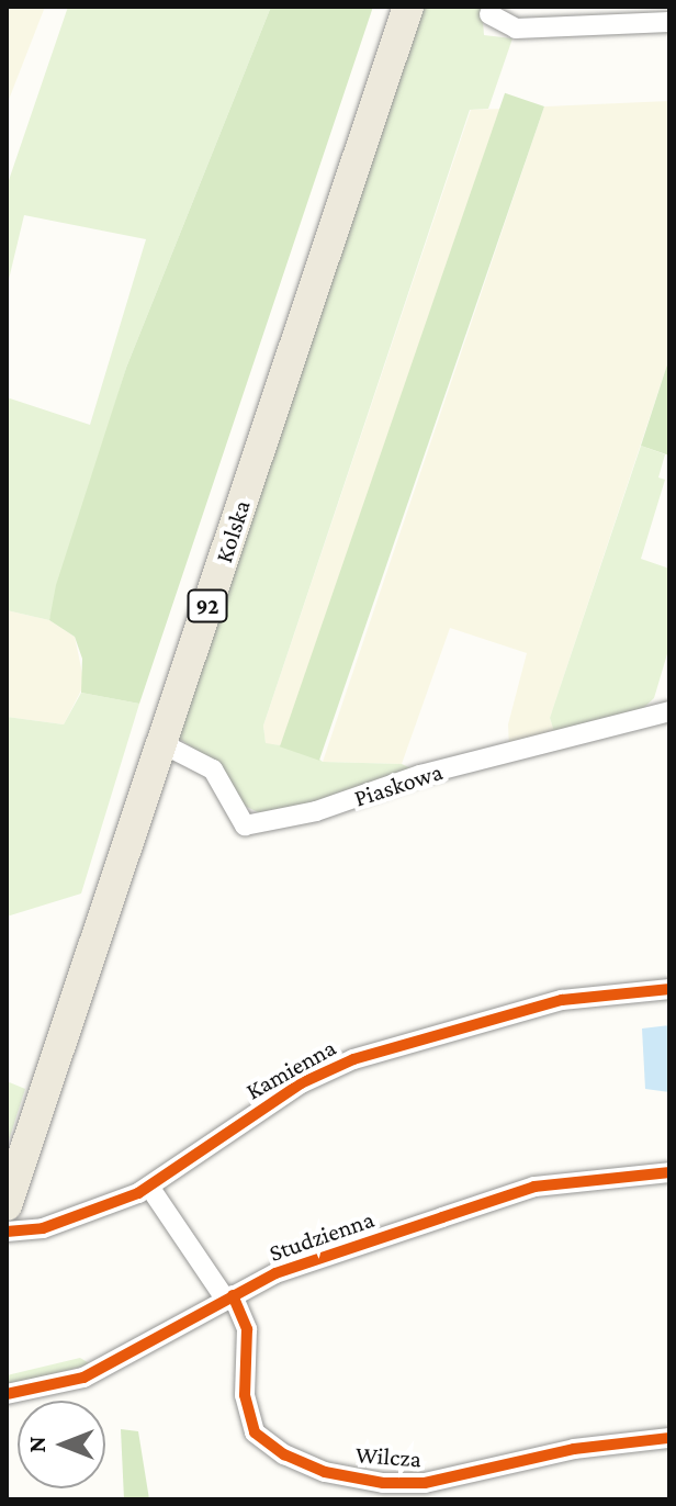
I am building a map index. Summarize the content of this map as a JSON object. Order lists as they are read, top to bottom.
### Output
{
  "streets": {
    "main road": ["Kolska", "92"],
    "street": [
      "Piaskowa",
      "Kamienna",
      "Studzienna",
      "Wilcza"
    ]
  },
  "crossings": [
    ["Kolska", "Piaskowa"],
    ["Kamienna", "Wilcza"],
    ["Studzienna", "Wilcza"]
  ],
  "north": "left"
}
